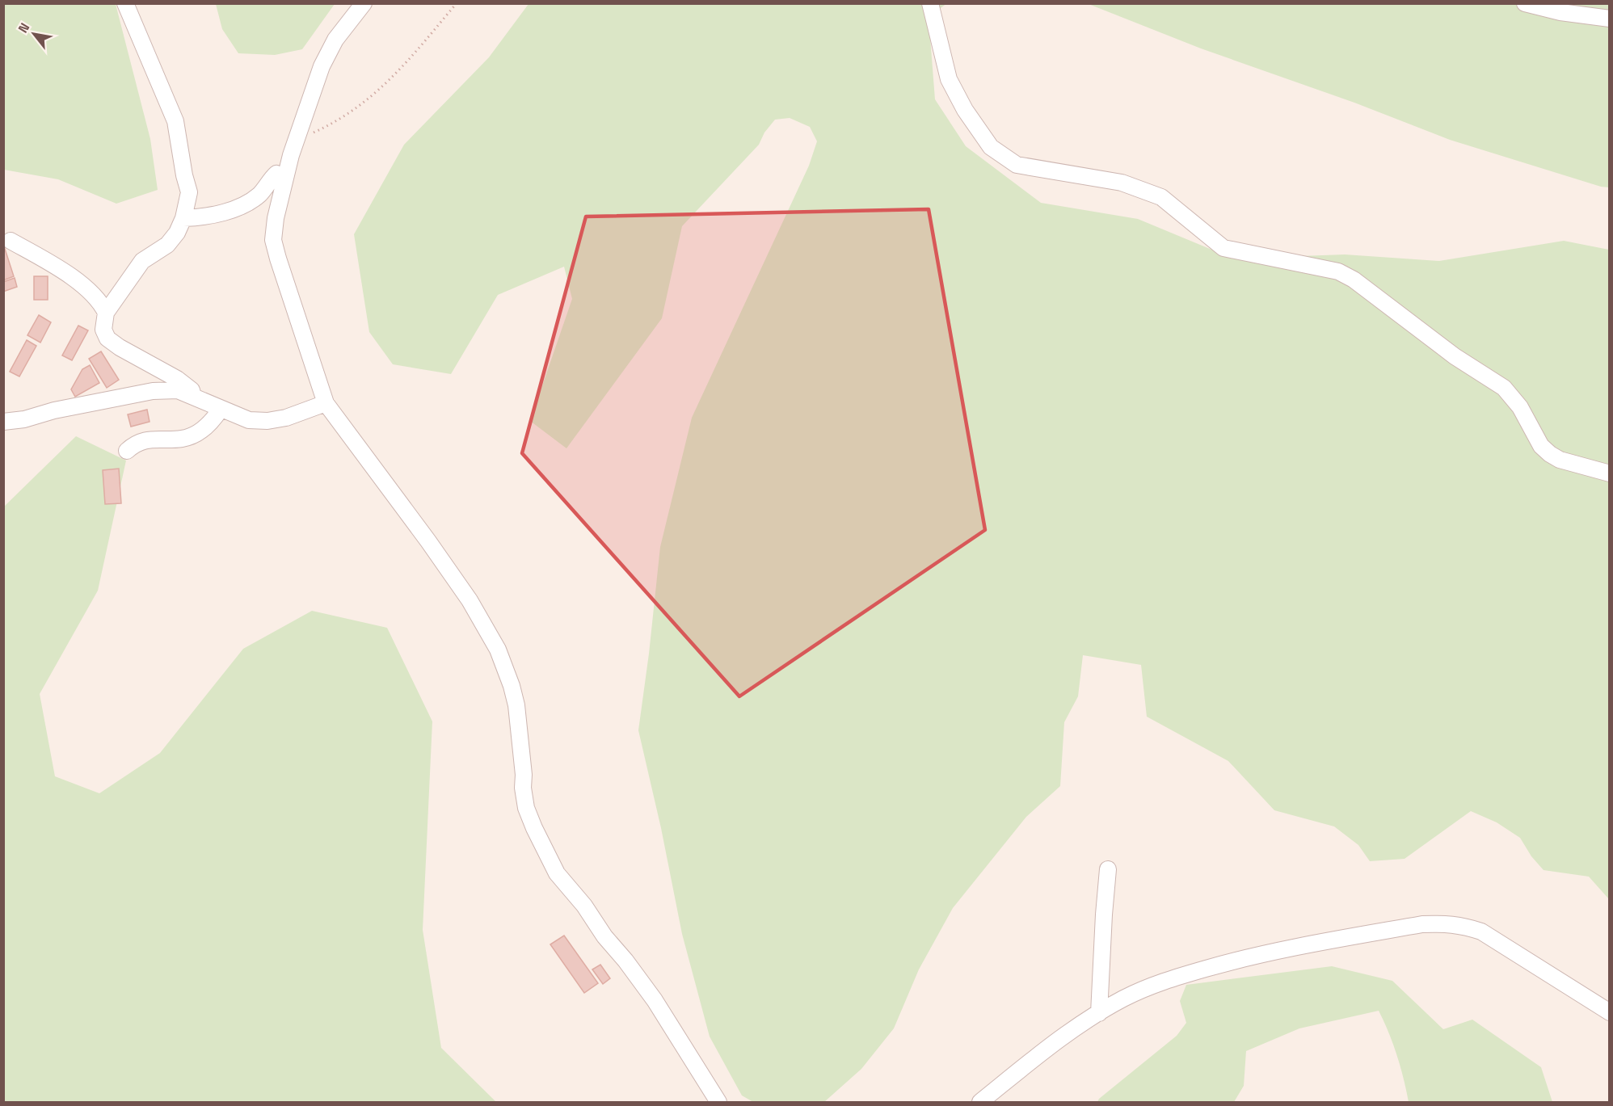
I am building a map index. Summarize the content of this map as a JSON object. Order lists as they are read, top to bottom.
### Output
{
  "north": "top left"
}
